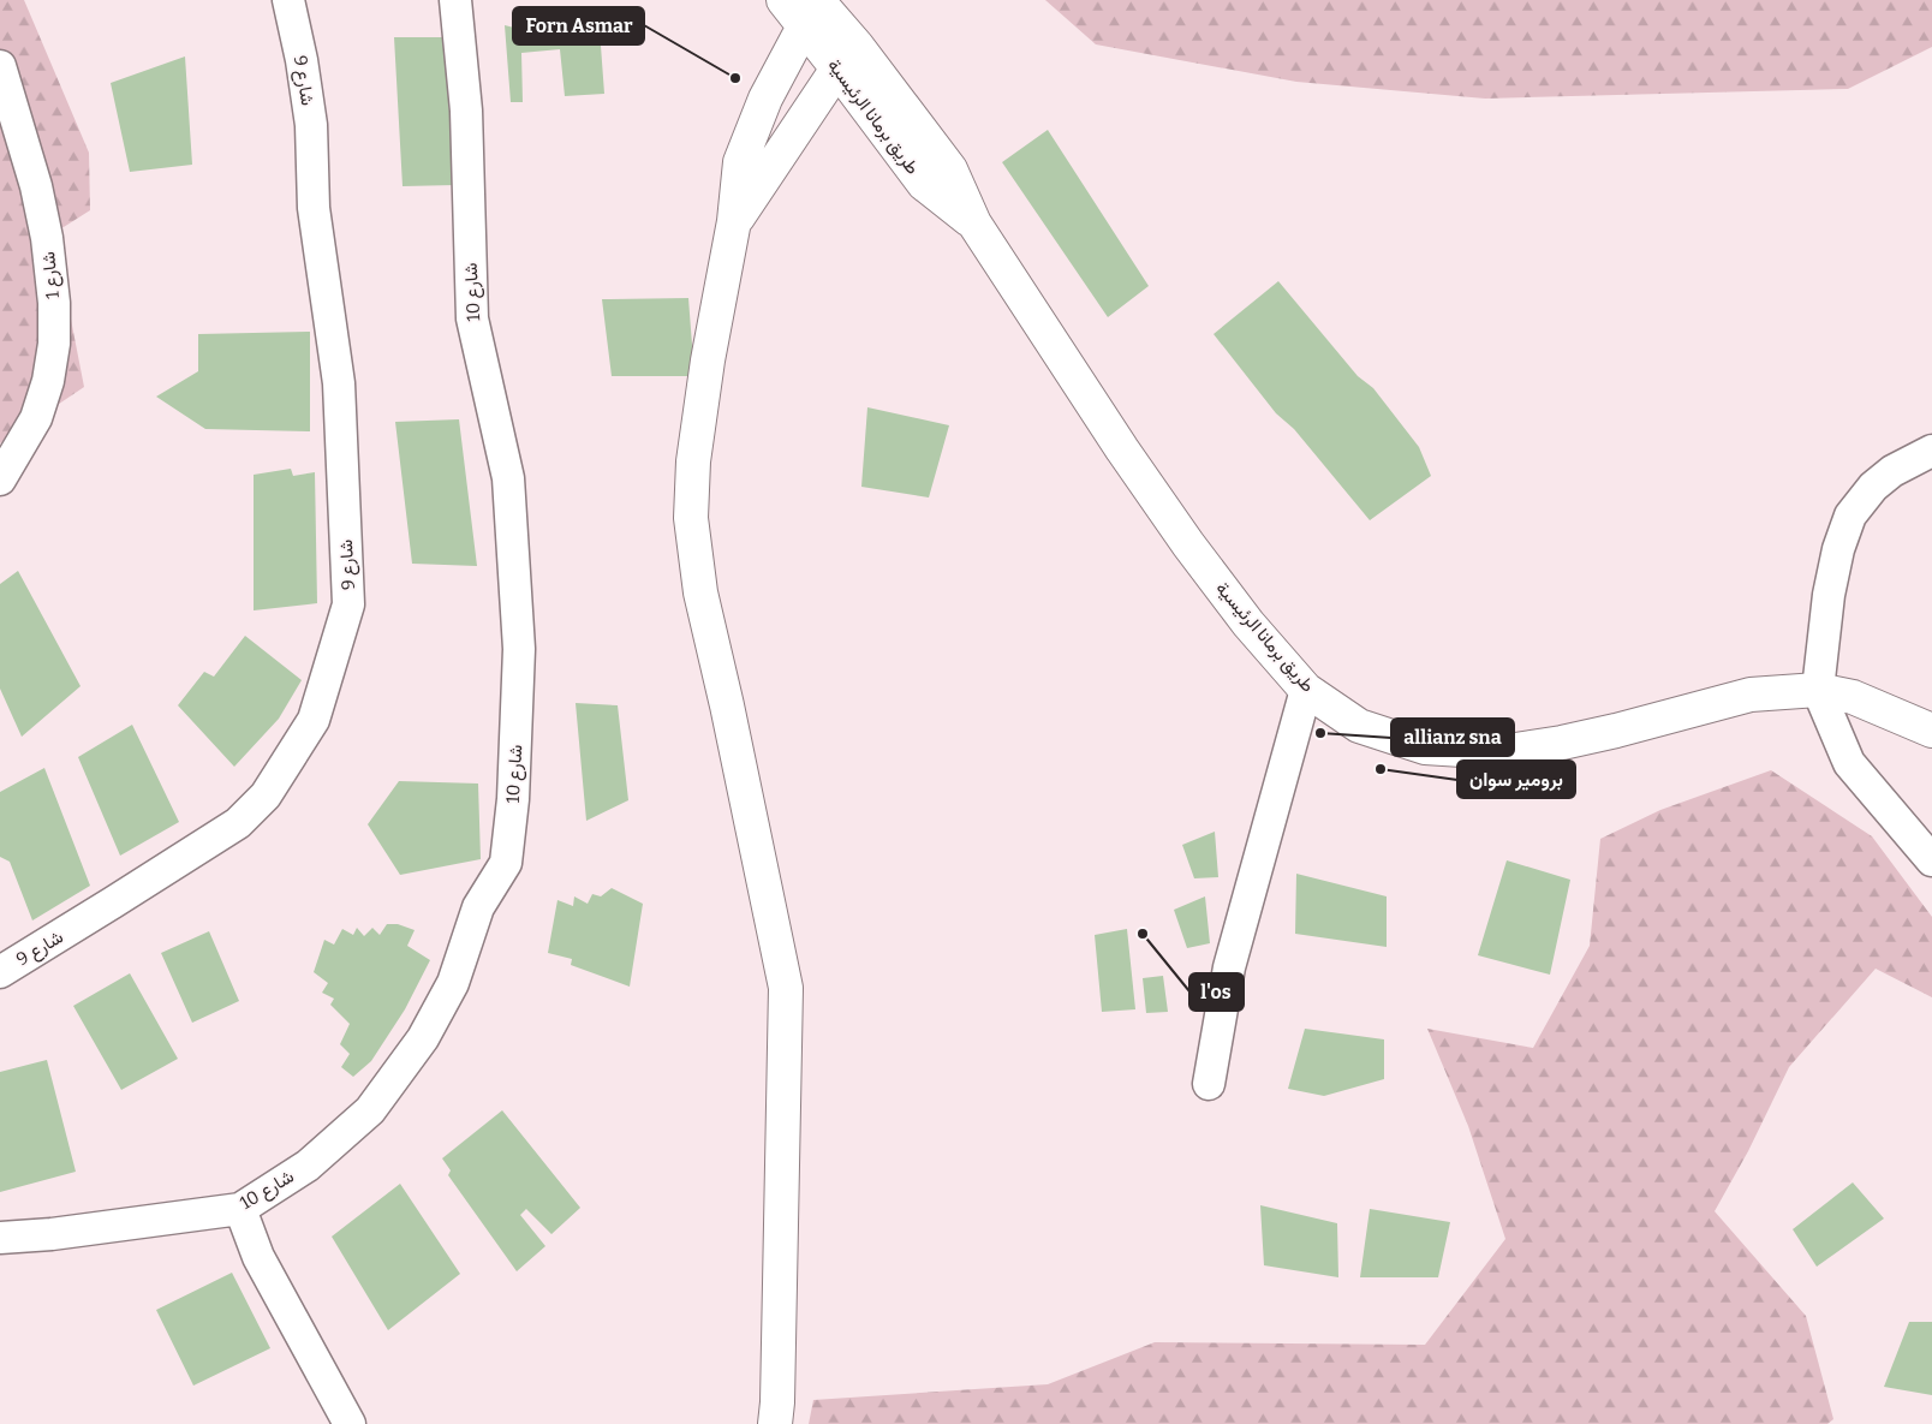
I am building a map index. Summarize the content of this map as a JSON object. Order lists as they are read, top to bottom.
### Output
{
  "streets": {
    "main road": ["طريق برمانا الرئيسية"],
    "street": ["شارع 9", "شارع 1", "شارع 10"]
  },
  "places": [
    "Forn Asmar",
    "allianz sna",
    "برومير سوان",
    "l'os"
  ]
}
